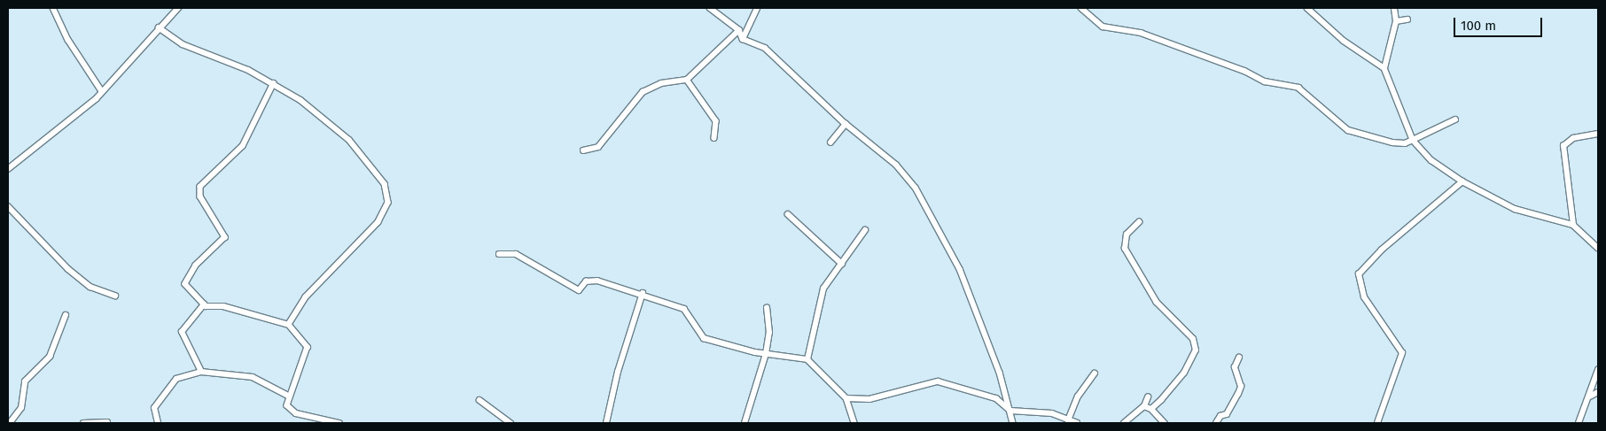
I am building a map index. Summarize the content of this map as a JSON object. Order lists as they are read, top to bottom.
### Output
{
  "scale_bar": "100 m"
}
